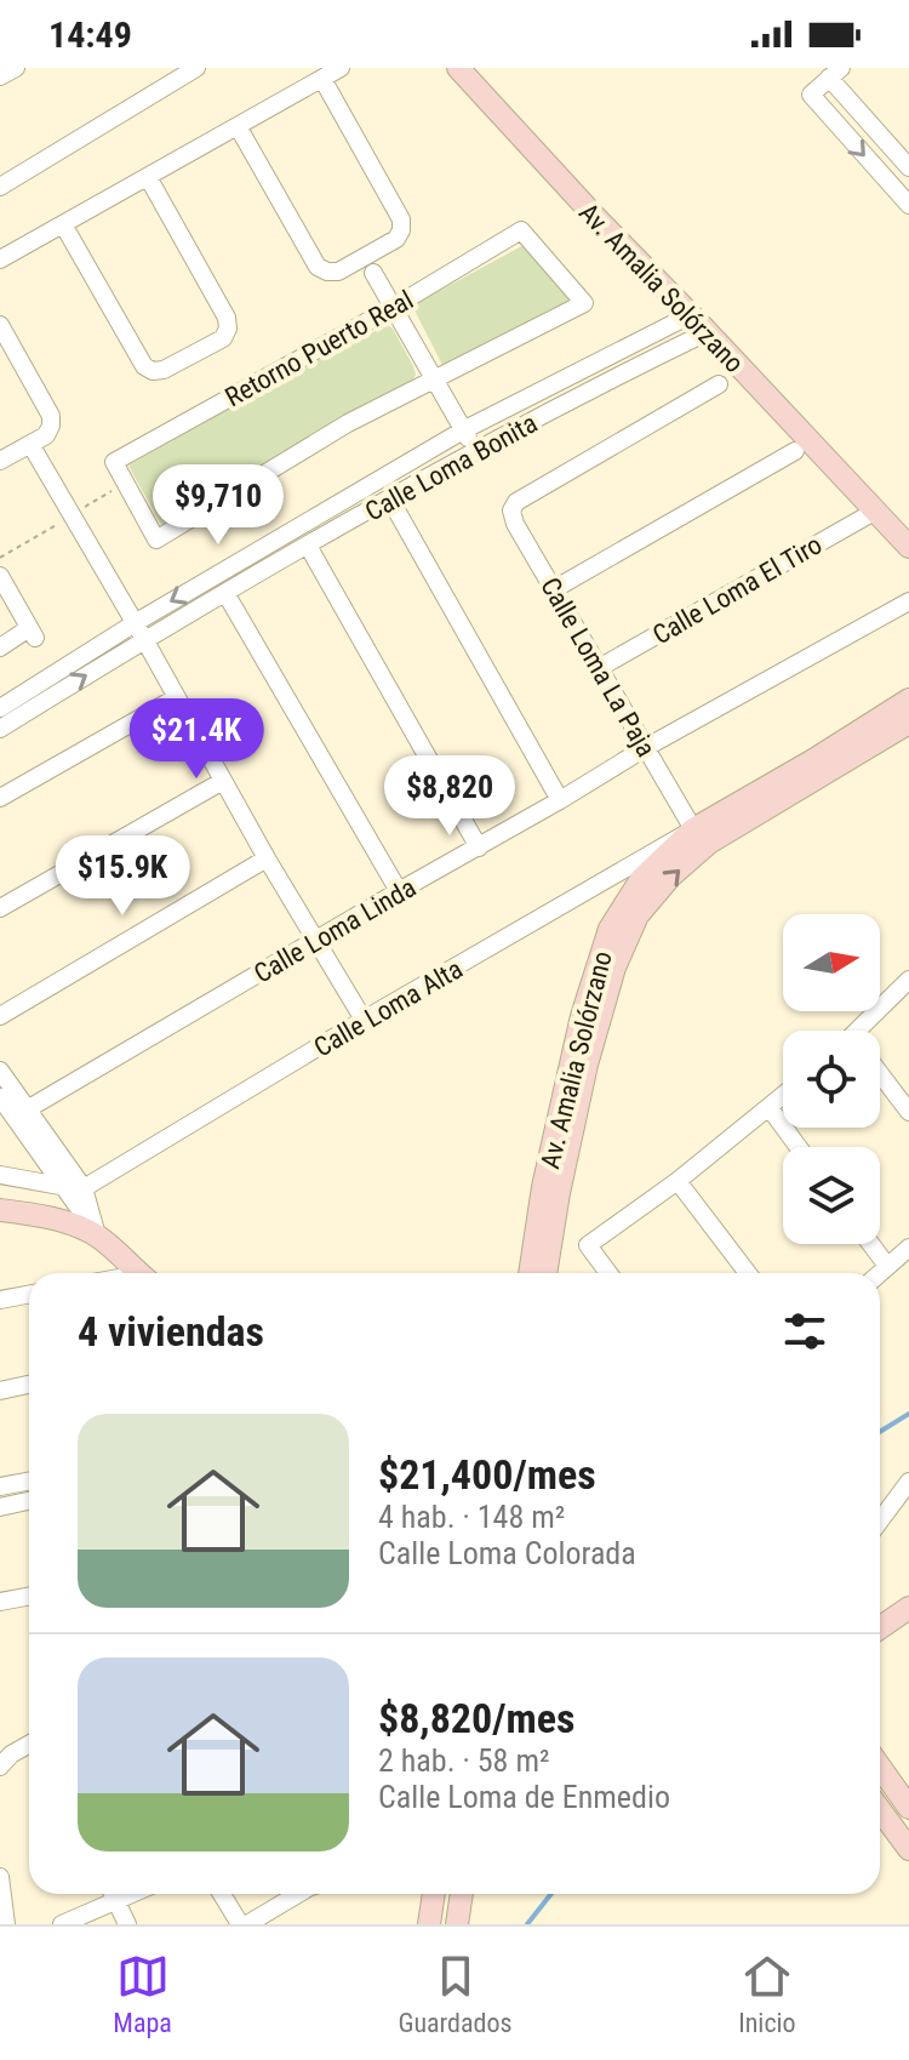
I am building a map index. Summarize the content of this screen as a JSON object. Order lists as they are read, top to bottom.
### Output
{
  "streets": {
    "main road": ["Av. Amalia Solórzano"],
    "street": [
      "Retorno Puerto Real",
      "Calle Loma Bonita",
      "Calle Loma El Tiro",
      "Calle Loma La Paja",
      "Calle Loma Linda",
      "Calle Loma Alta"
    ]
  },
  "crossings": [
    ["Av. Amalia Solórzano", "Calle Loma Bonita"],
    ["Av. Amalia Solórzano", "Calle Loma El Tiro"],
    ["Av. Amalia Solórzano", "Calle Loma La Paja"],
    ["Av. Amalia Solórzano", "Calle Loma Alta"],
    ["Calle Loma El Tiro", "Calle Loma La Paja"],
    ["Calle Loma La Paja", "Calle Loma Linda"],
    ["Calle Loma La Paja", "Calle Loma Alta"]
  ],
  "north": "right",
  "page": {
    "status": "14:49",
    "price": [
      "$9,710",
      "$21.4K",
      "$8,820",
      "$15.9K"
    ],
    "heading": "4 viviendas",
    "list": [
      {
        "name": "$21,400/mes",
        "note": "4 hab. · 148 m² · Calle Loma Colorada"
      },
      {
        "name": "$8,820/mes",
        "note": "2 hab. · 58 m² · Calle Loma de Enmedio"
      }
    ],
    "tabs": ["Mapa", "Guardados", "Inicio"]
  }
}
